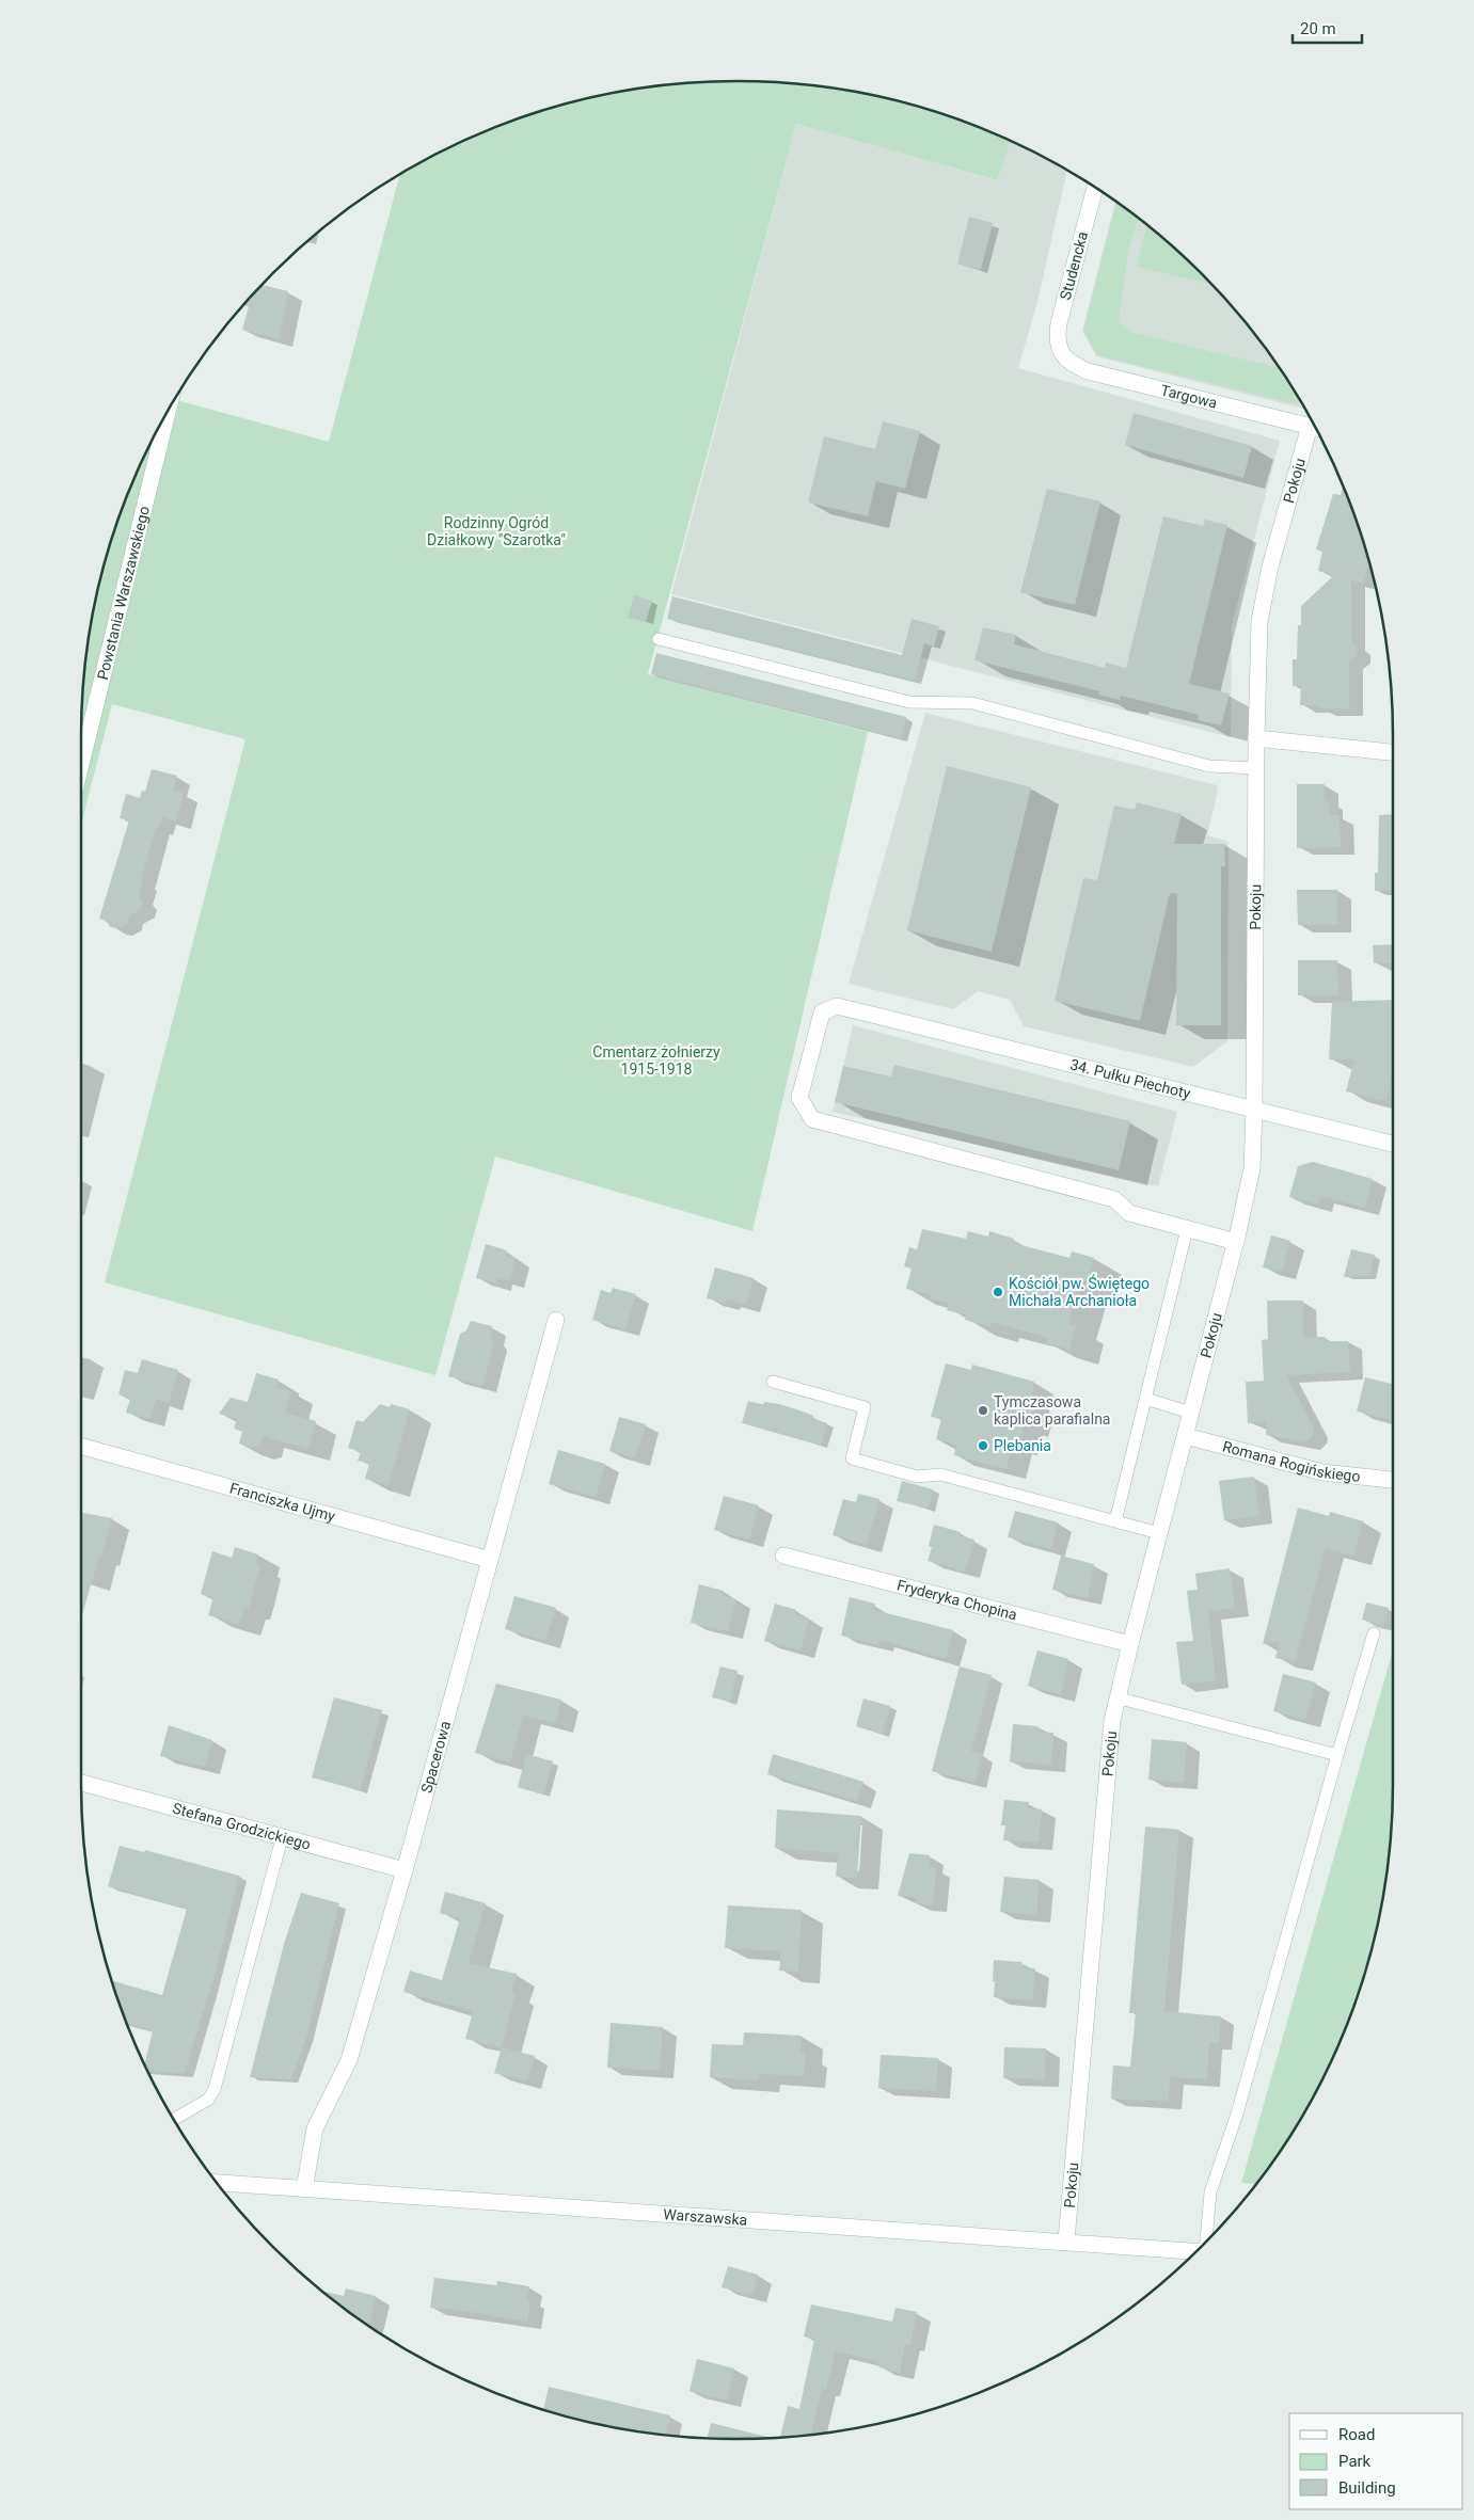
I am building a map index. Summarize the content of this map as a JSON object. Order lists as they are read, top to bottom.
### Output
{
  "streets": {
    "street": [
      "Studencka",
      "Targowa",
      "Pokoju",
      "Powstania Warszawskiego",
      "34. Pułku Piechoty",
      "Romana Rogińskiego",
      "Franciszka Ujmy",
      "Fryderyka Chopina",
      "Spacerowa",
      "Stefana Grodzickiego",
      "Warszawska"
    ]
  },
  "crossings": [
    ["Studencka", "Targowa"],
    ["Pokoju", "34. Pułku Piechoty"],
    ["Pokoju", "Romana Rogińskiego"],
    ["Pokoju", "Fryderyka Chopina"],
    ["Pokoju", "Warszawska"],
    ["Franciszka Ujmy", "Spacerowa"],
    ["Spacerowa", "Stefana Grodzickiego"],
    ["Spacerowa", "Warszawska"]
  ],
  "parks": ["Rodzinny Ogród Działkowy \"Szarotka\"", "Cmentarz żołnierzy 1915-1918"],
  "places": ["Kościół pw. Świętego Michała Archanioła", "Tymczasowa kaplica parafialna", "Plebania"],
  "legend": ["Road", "Park", "Building"],
  "scale_bar": "20 m"
}
